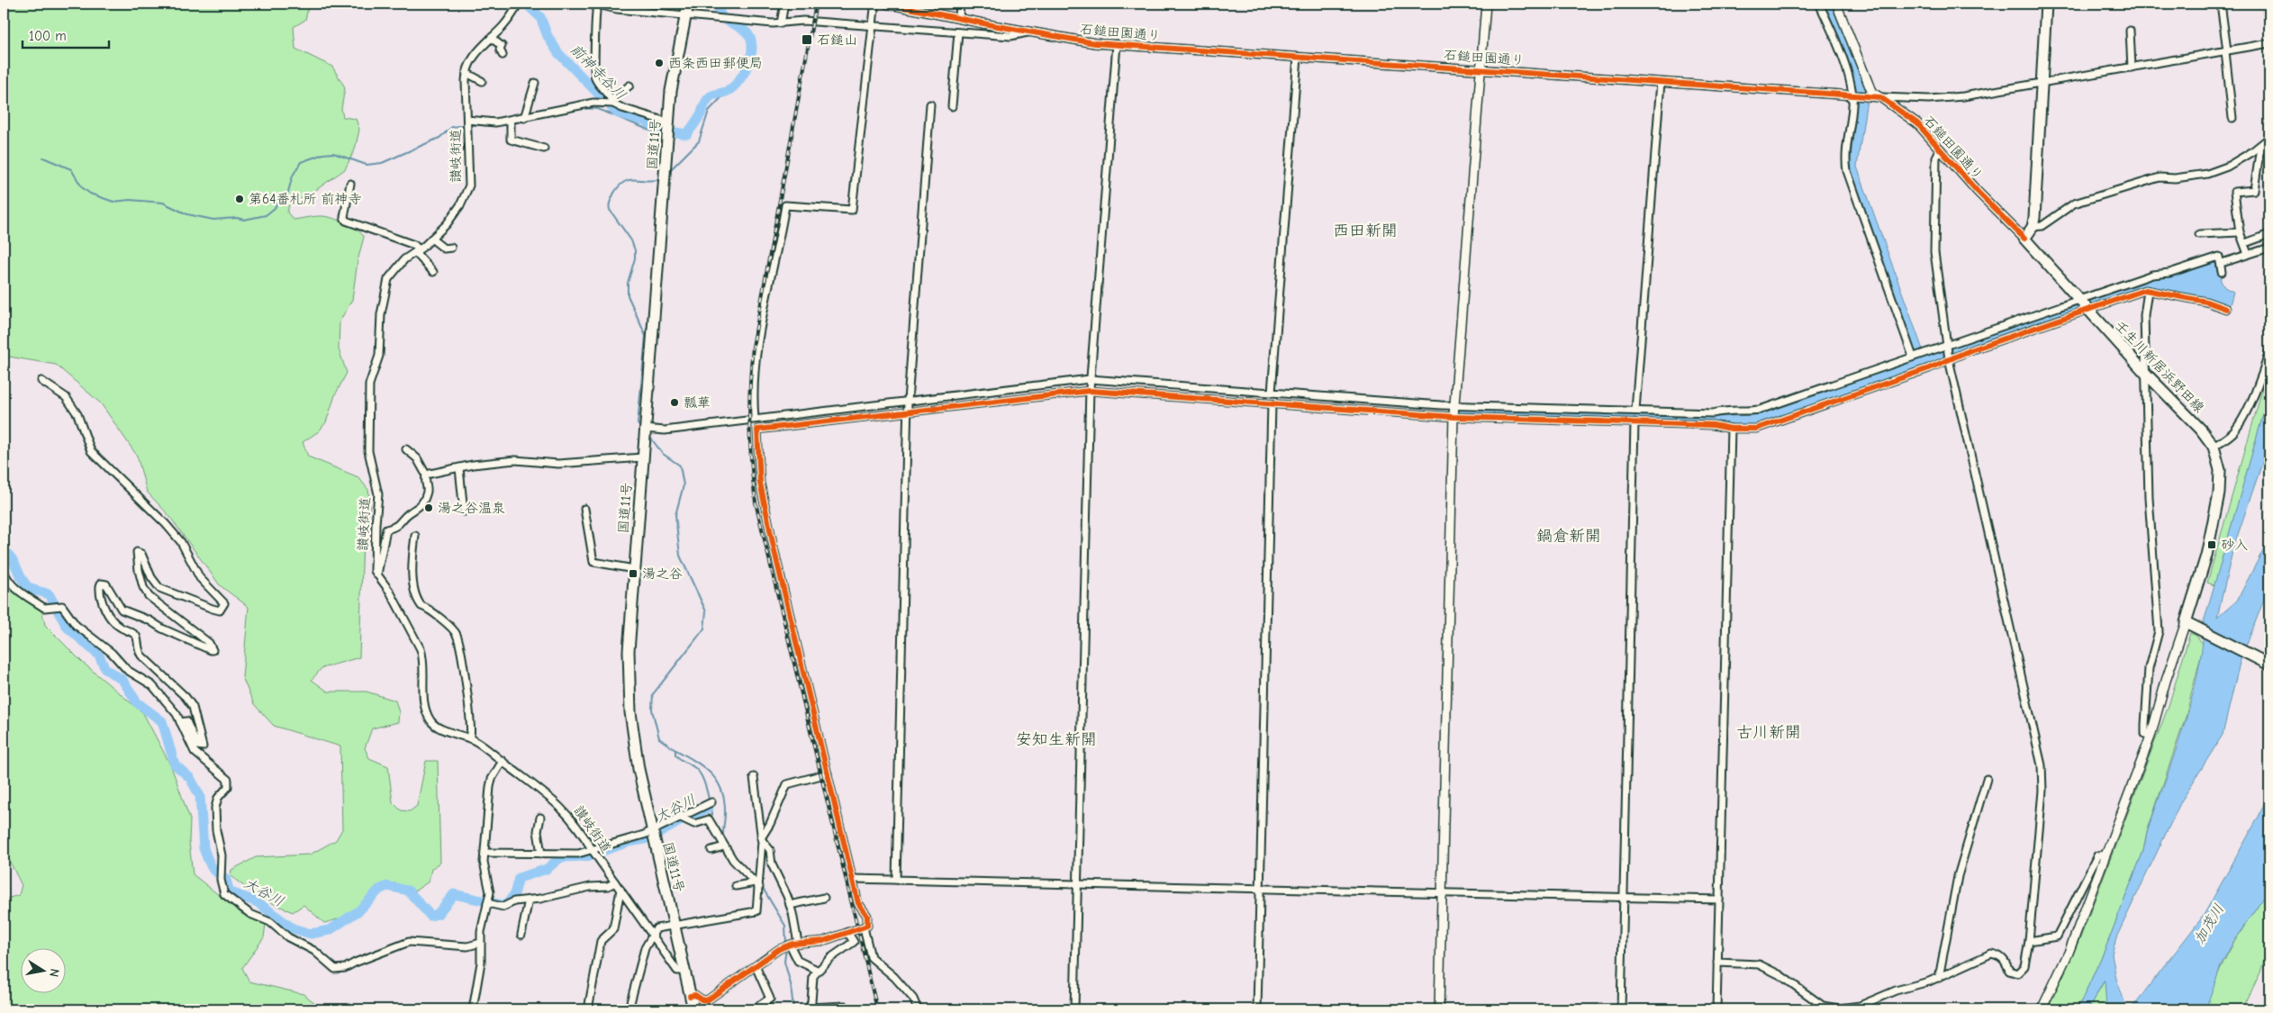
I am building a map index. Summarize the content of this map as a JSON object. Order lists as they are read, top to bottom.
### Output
{
  "streets": {
    "main road": ["国道11号", "壬生川新居浜野田線"],
    "street": ["石鎚田園通り", "讃岐街道"]
  },
  "crossings": [
    ["石鎚田園通り", "壬生川新居浜野田線"],
    ["国道11号", "讃岐街道"]
  ],
  "districts": [
    "西田新開",
    "鍋倉新開",
    "古川新開",
    "安知生新開"
  ],
  "water": ["前神寺谷川", "大谷川", "加茂川"],
  "places": {
    "transit": ["石鎚山", "砂入", "湯之谷"],
    "other": [
      "西条西田郵便局",
      "第64番札所 前神寺",
      "瓢華",
      "湯之谷温泉"
    ]
  },
  "scale_bar": "100 m",
  "north": "right"
}
